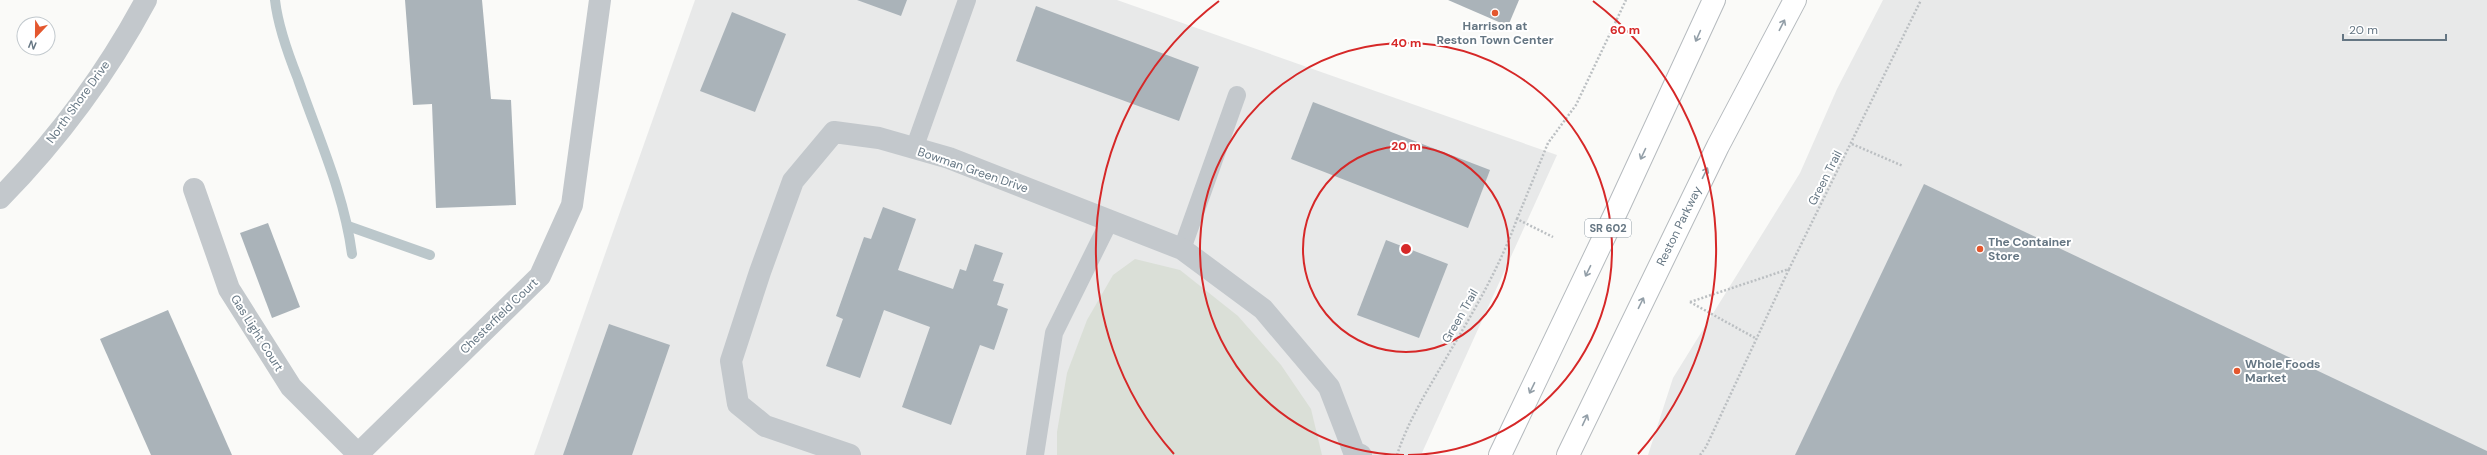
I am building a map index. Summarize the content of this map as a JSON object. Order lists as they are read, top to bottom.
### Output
{
  "streets": {
    "main road": ["Reston Parkway", "SR 602"],
    "street": [
      "North Shore Drive",
      "Bowman Green Drive",
      "Chesterfield Court",
      "Gas Light Court"
    ],
    "path": ["Green Trail"]
  },
  "crossings": [
    ["Chesterfield Court", "Gas Light Court"]
  ],
  "places": ["Harrison at Reston Town Center", "The Container Store", "Whole Foods Market"],
  "scale_bar": "20 m",
  "north": "bottom",
  "rings": ["60 m", "40 m", "20 m"]
}
